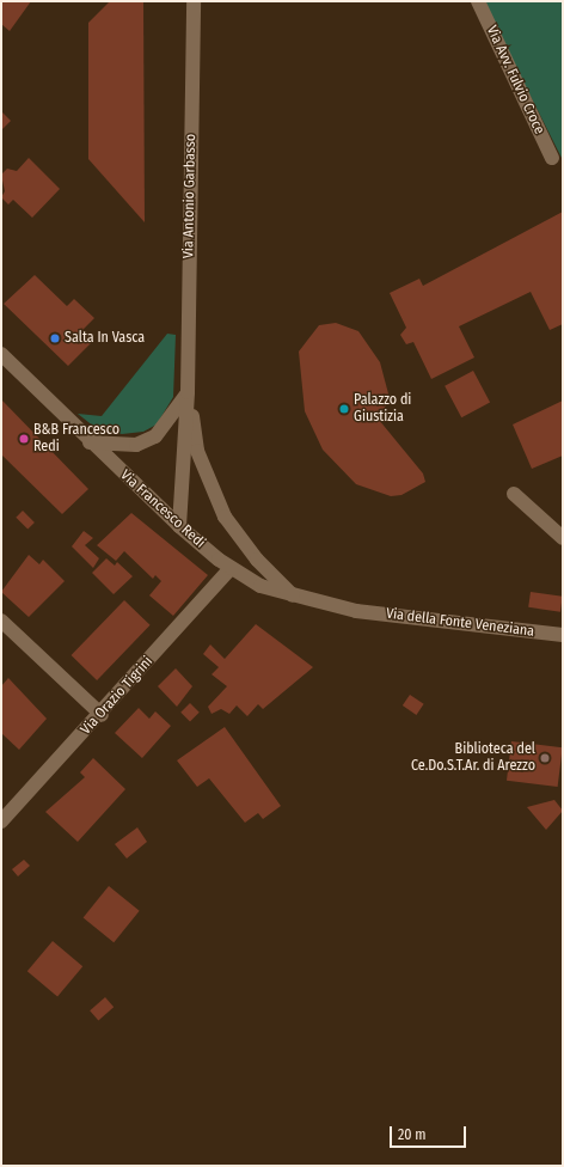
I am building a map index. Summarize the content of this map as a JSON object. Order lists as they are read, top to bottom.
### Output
{
  "streets": {
    "street": [
      "Via Avv. Fulvio Croce",
      "Via Antonio Garbasso",
      "Via Francesco Redi",
      "Via della Fonte Veneziana",
      "Via Orazio Tigrini"
    ]
  },
  "crossings": [
    ["Via Antonio Garbasso", "Via Francesco Redi"],
    ["Via Francesco Redi", "Via della Fonte Veneziana"],
    ["Via Francesco Redi", "Via Orazio Tigrini"]
  ],
  "places": [
    "Salta In Vasca",
    "Palazzo di Giustizia",
    "B&B Francesco Redi",
    "Biblioteca del Ce.Do.S.T.Ar. di Arezzo"
  ],
  "scale_bar": "20 m"
}
